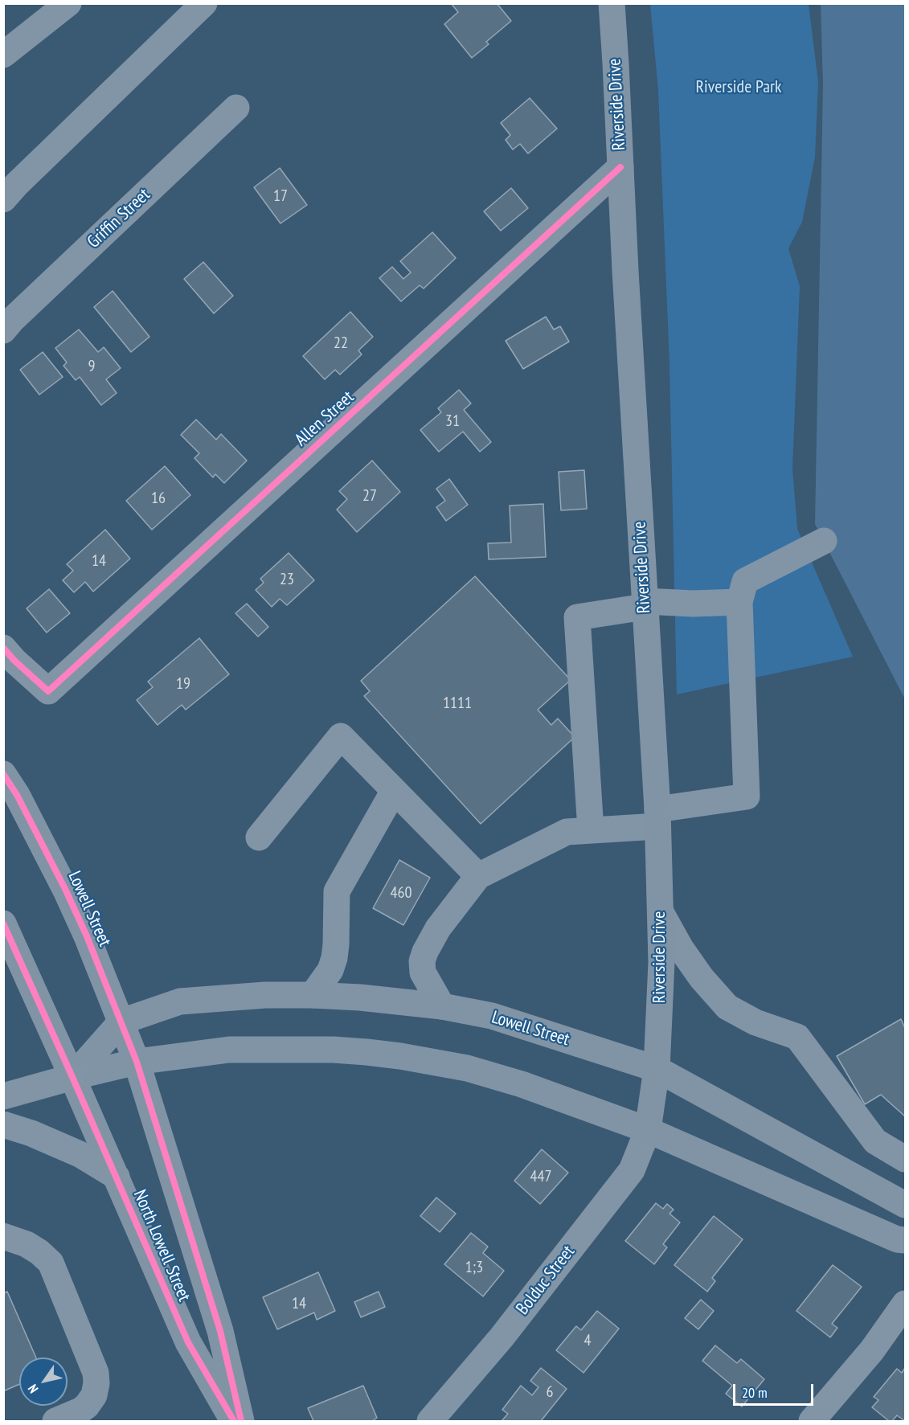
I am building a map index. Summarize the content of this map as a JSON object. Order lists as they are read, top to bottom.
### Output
{
  "streets": {
    "main road": ["Riverside Drive", "Lowell Street", "North Lowell Street"],
    "street": ["Griffin Street", "Allen Street", "Bolduc Street"]
  },
  "crossings": [
    ["Riverside Drive", "Allen Street"],
    ["Riverside Drive", "Lowell Street"],
    ["Riverside Drive", "Bolduc Street"],
    ["Lowell Street", "North Lowell Street"]
  ],
  "parks": ["Riverside Park"],
  "house_numbers": [
    "17",
    "22",
    "9",
    "31",
    "27",
    "16",
    "14",
    "23",
    "19",
    "1111",
    "460",
    "447",
    "1;3",
    "14",
    "4",
    "6"
  ],
  "scale_bar": "20 m",
  "north": "bottom left"
}
